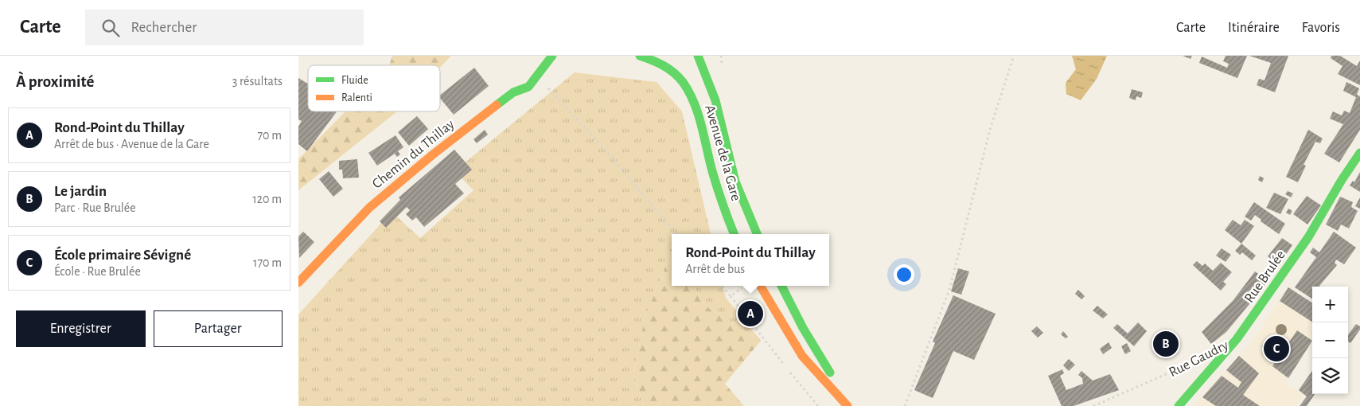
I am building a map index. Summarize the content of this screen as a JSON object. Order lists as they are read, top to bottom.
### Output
{
  "streets": {
    "main road": ["Avenue de la Gare", "Chemin du Thillay", "Rue Brulée"],
    "path": ["Rue Gaudry"]
  },
  "legend": ["Fluide", "Ralenti"],
  "page": {
    "header": "Carte",
    "search": "Rechercher",
    "nav": ["Carte", "Itinéraire", "Favoris"],
    "heading": ["À proximité", "3 résultats"],
    "list": [
      {
        "mark": "A",
        "name": "Rond-Point du Thillay",
        "note": "Arrêt de bus · Avenue de la Gare",
        "value": "70 m"
      },
      {
        "mark": "B",
        "name": "Le jardin",
        "note": "Parc · Rue Brulée",
        "value": "120 m"
      },
      {
        "mark": "C",
        "name": "École primaire Sévigné",
        "note": "École · Rue Brulée",
        "value": "170 m"
      }
    ],
    "popup": ["Rond-Point du Thillay", "Arrêt de bus"],
    "map_buttons": ["+", "−"],
    "buttons": ["Enregistrer", "Partager"],
    "pins": ["A", "B", "C"]
  }
}
